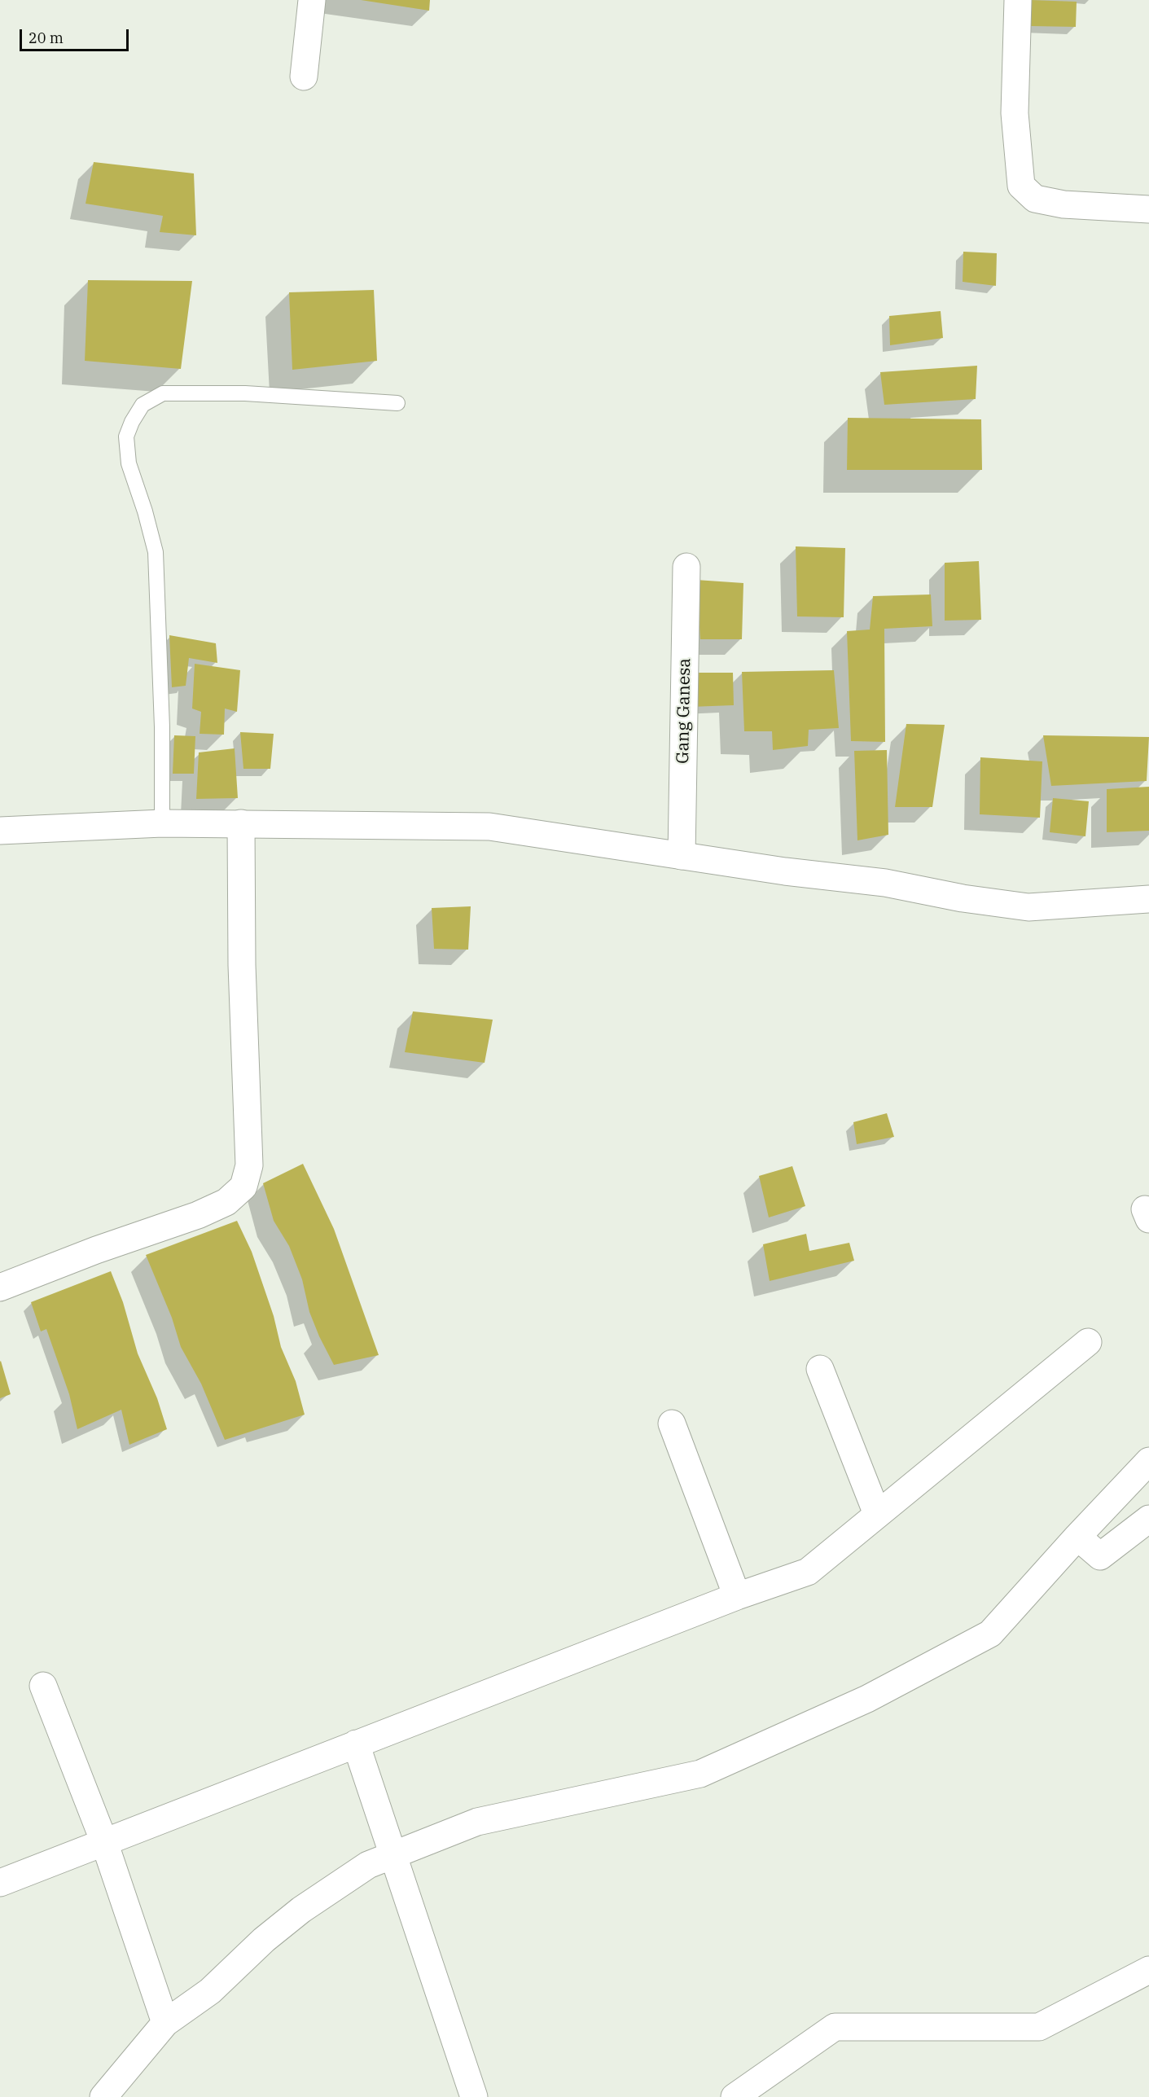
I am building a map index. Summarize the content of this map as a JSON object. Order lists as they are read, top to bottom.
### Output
{
  "streets": {
    "street": ["Gang Ganesa"]
  },
  "scale_bar": "20 m"
}
